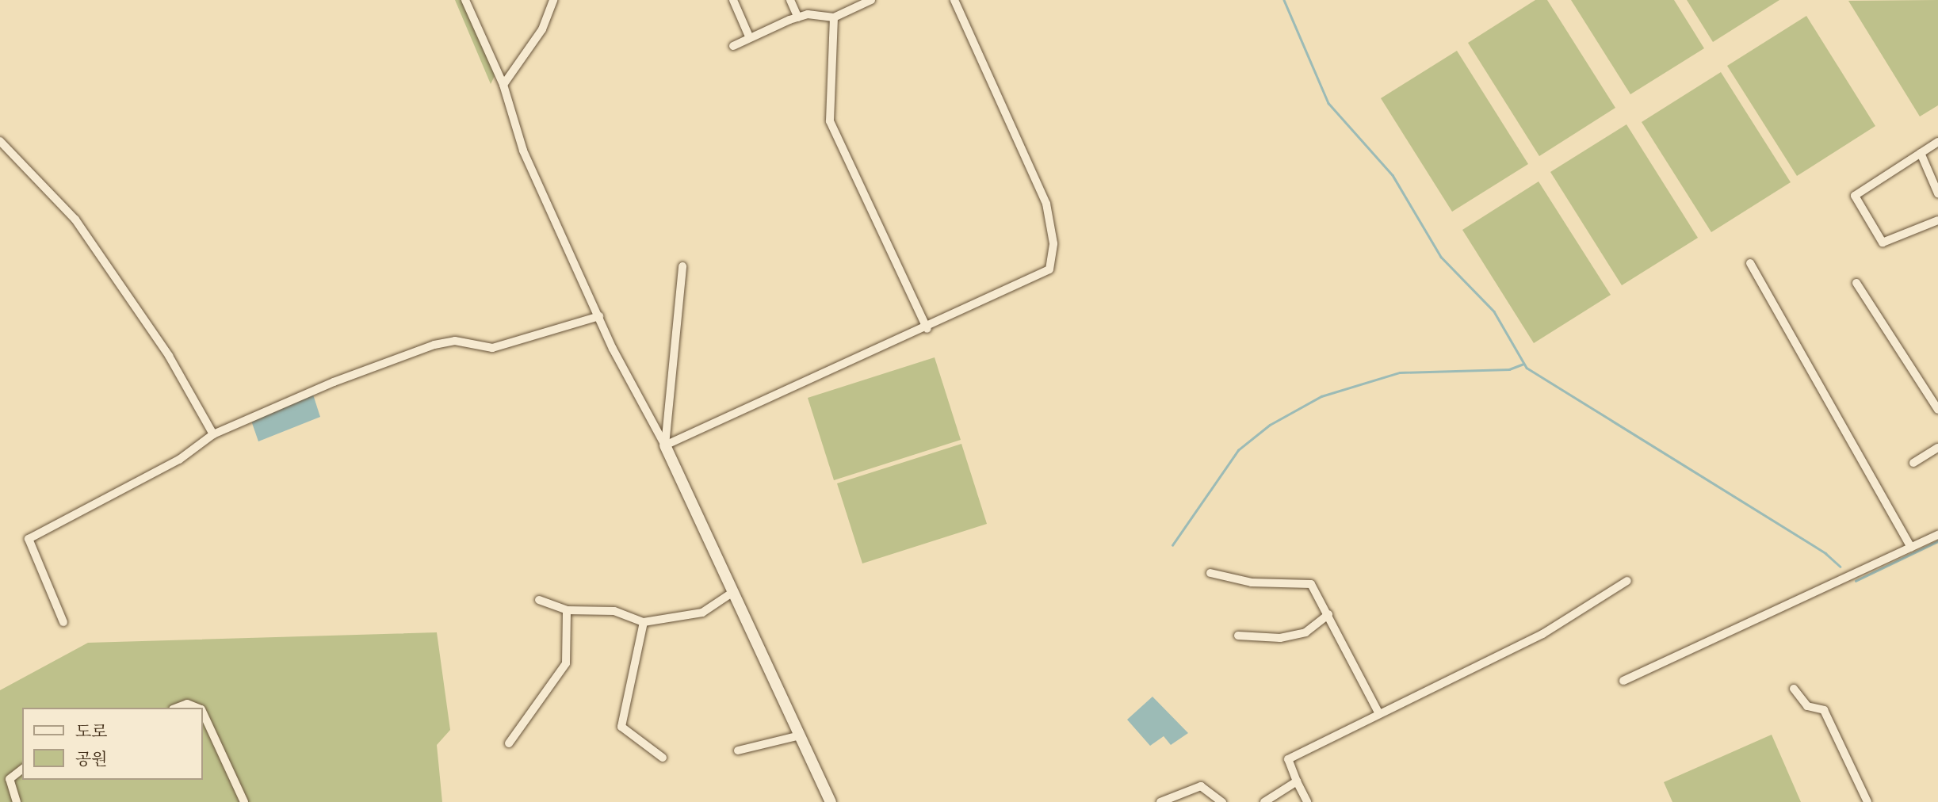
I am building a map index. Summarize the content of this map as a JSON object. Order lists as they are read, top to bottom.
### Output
{
  "legend": ["도로", "공원"]
}
